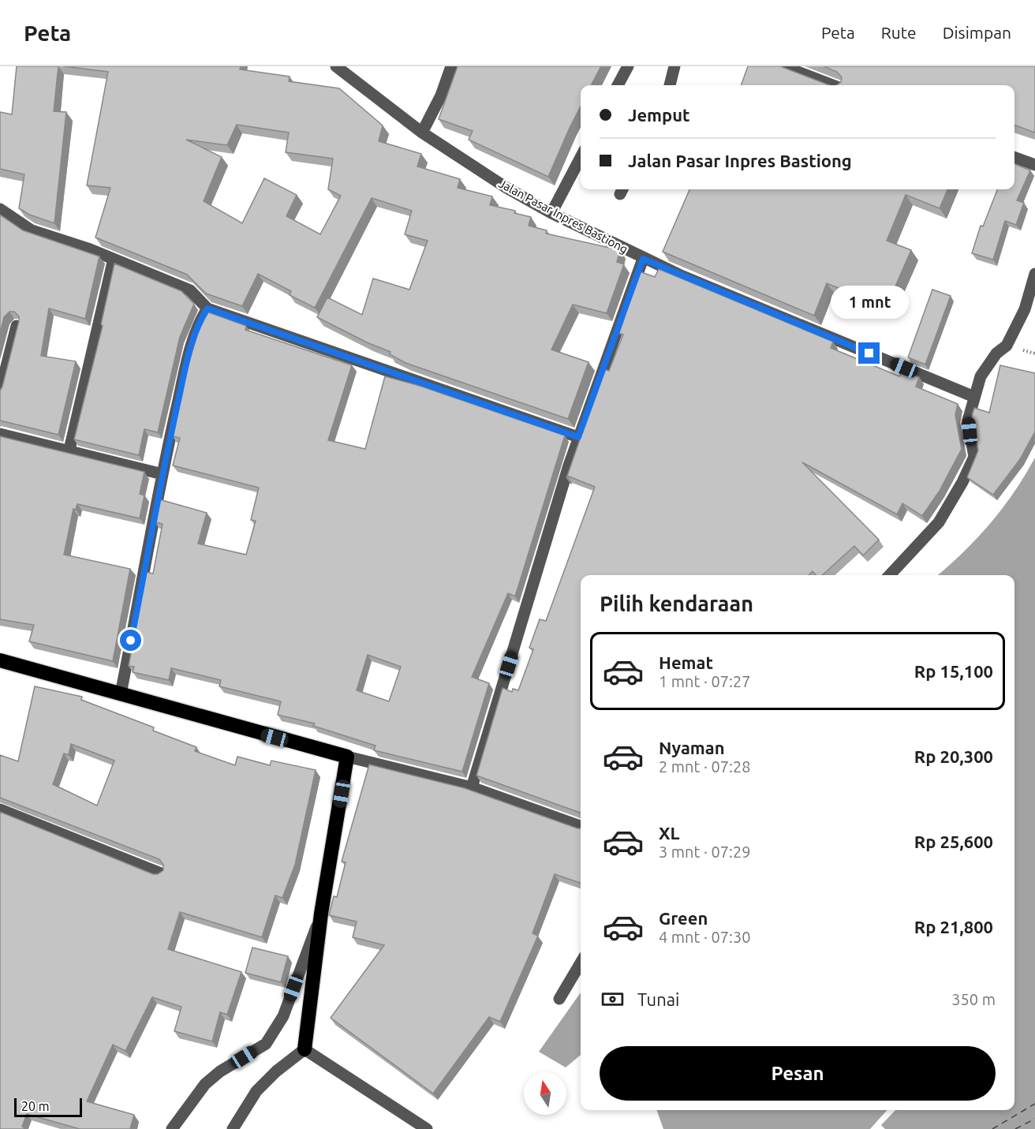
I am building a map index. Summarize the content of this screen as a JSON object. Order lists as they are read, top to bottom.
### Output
{
  "streets": {
    "street": ["Jalan Pasar Inpres Bastiong"]
  },
  "scale_bar": "20 m",
  "north": "top",
  "page": {
    "header": "Peta",
    "nav": ["Peta", "Rute", "Disimpan"],
    "banner": ["Jemput", "Jalan Pasar Inpres Bastiong"],
    "bubble": "1 mnt",
    "heading": "Pilih kendaraan",
    "list": [
      {
        "name": "Hemat",
        "note": "1 mnt · 07:27",
        "value": "Rp 15,100"
      },
      {
        "name": "Nyaman",
        "note": "2 mnt · 07:28",
        "value": "Rp 20,300"
      },
      {
        "name": "XL",
        "note": "3 mnt · 07:29",
        "value": "Rp 25,600"
      },
      {
        "name": "Green",
        "note": "4 mnt · 07:30",
        "value": "Rp 21,800"
      }
    ],
    "pay": ["Tunai", "350 m"],
    "buttons": "Pesan",
    "scale": "20 m"
  }
}
